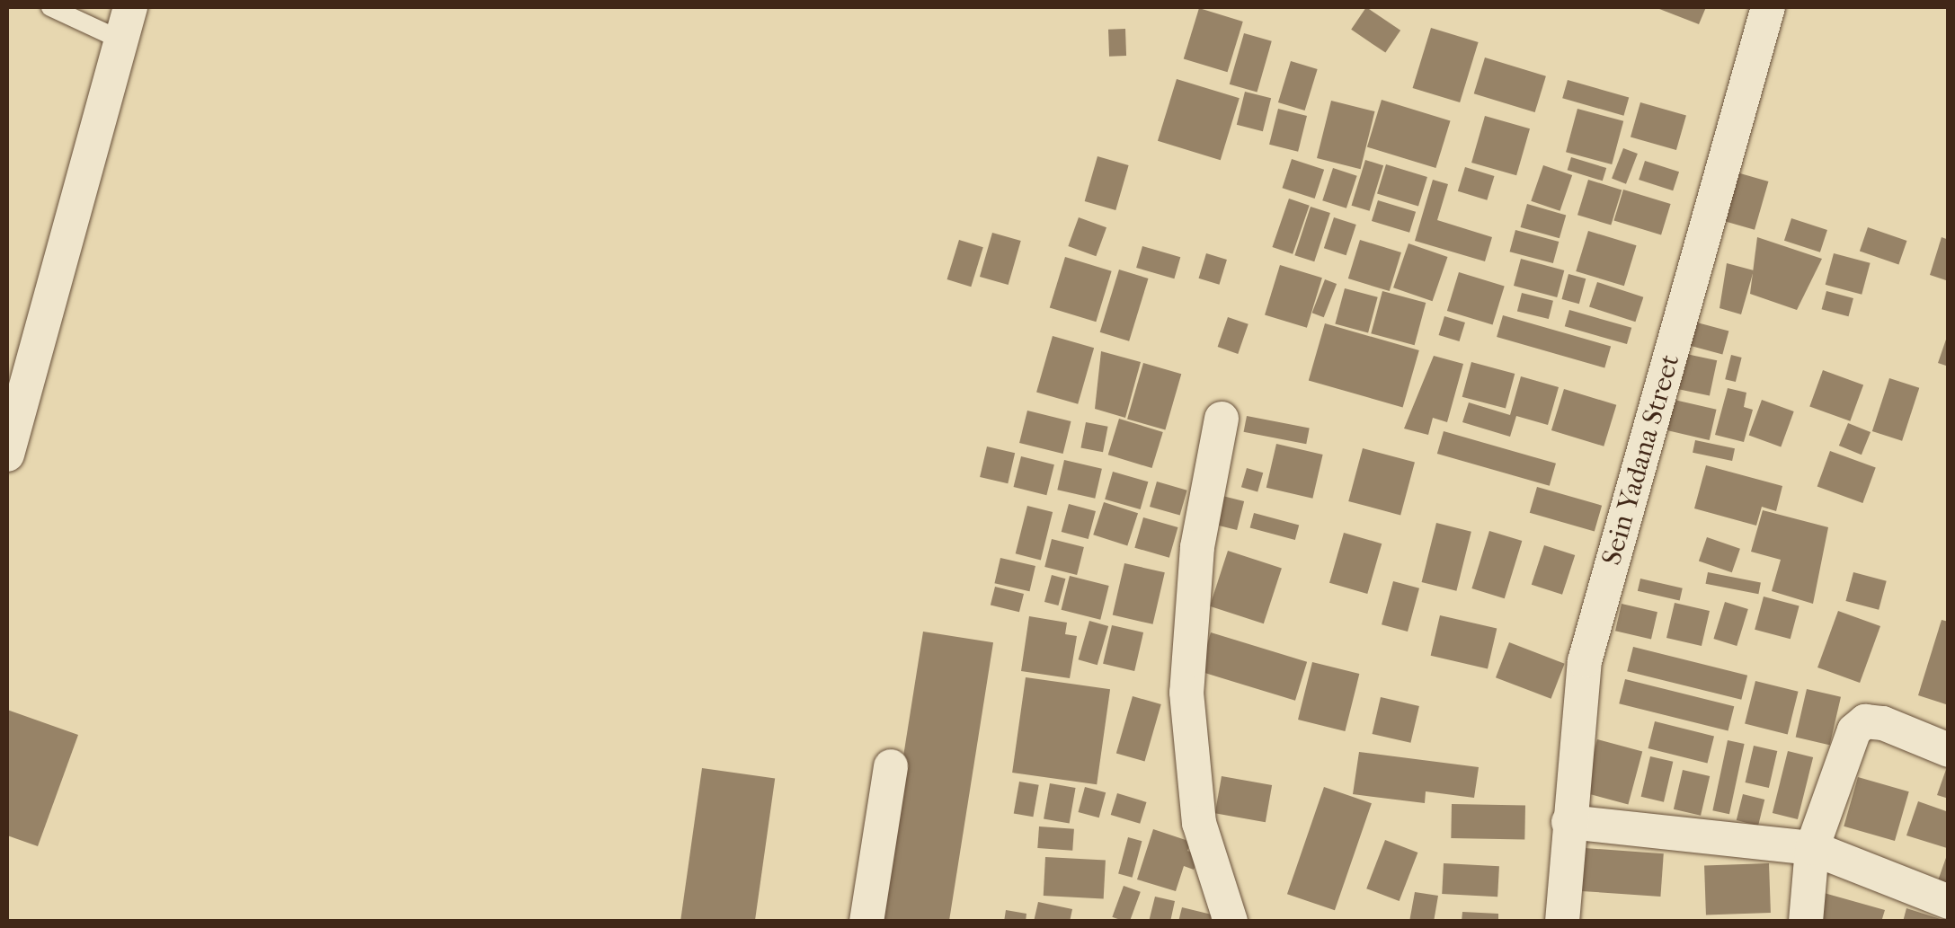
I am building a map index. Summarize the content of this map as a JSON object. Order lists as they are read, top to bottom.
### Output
{
  "streets": {
    "street": ["Sein Yadana Street"]
  }
}
